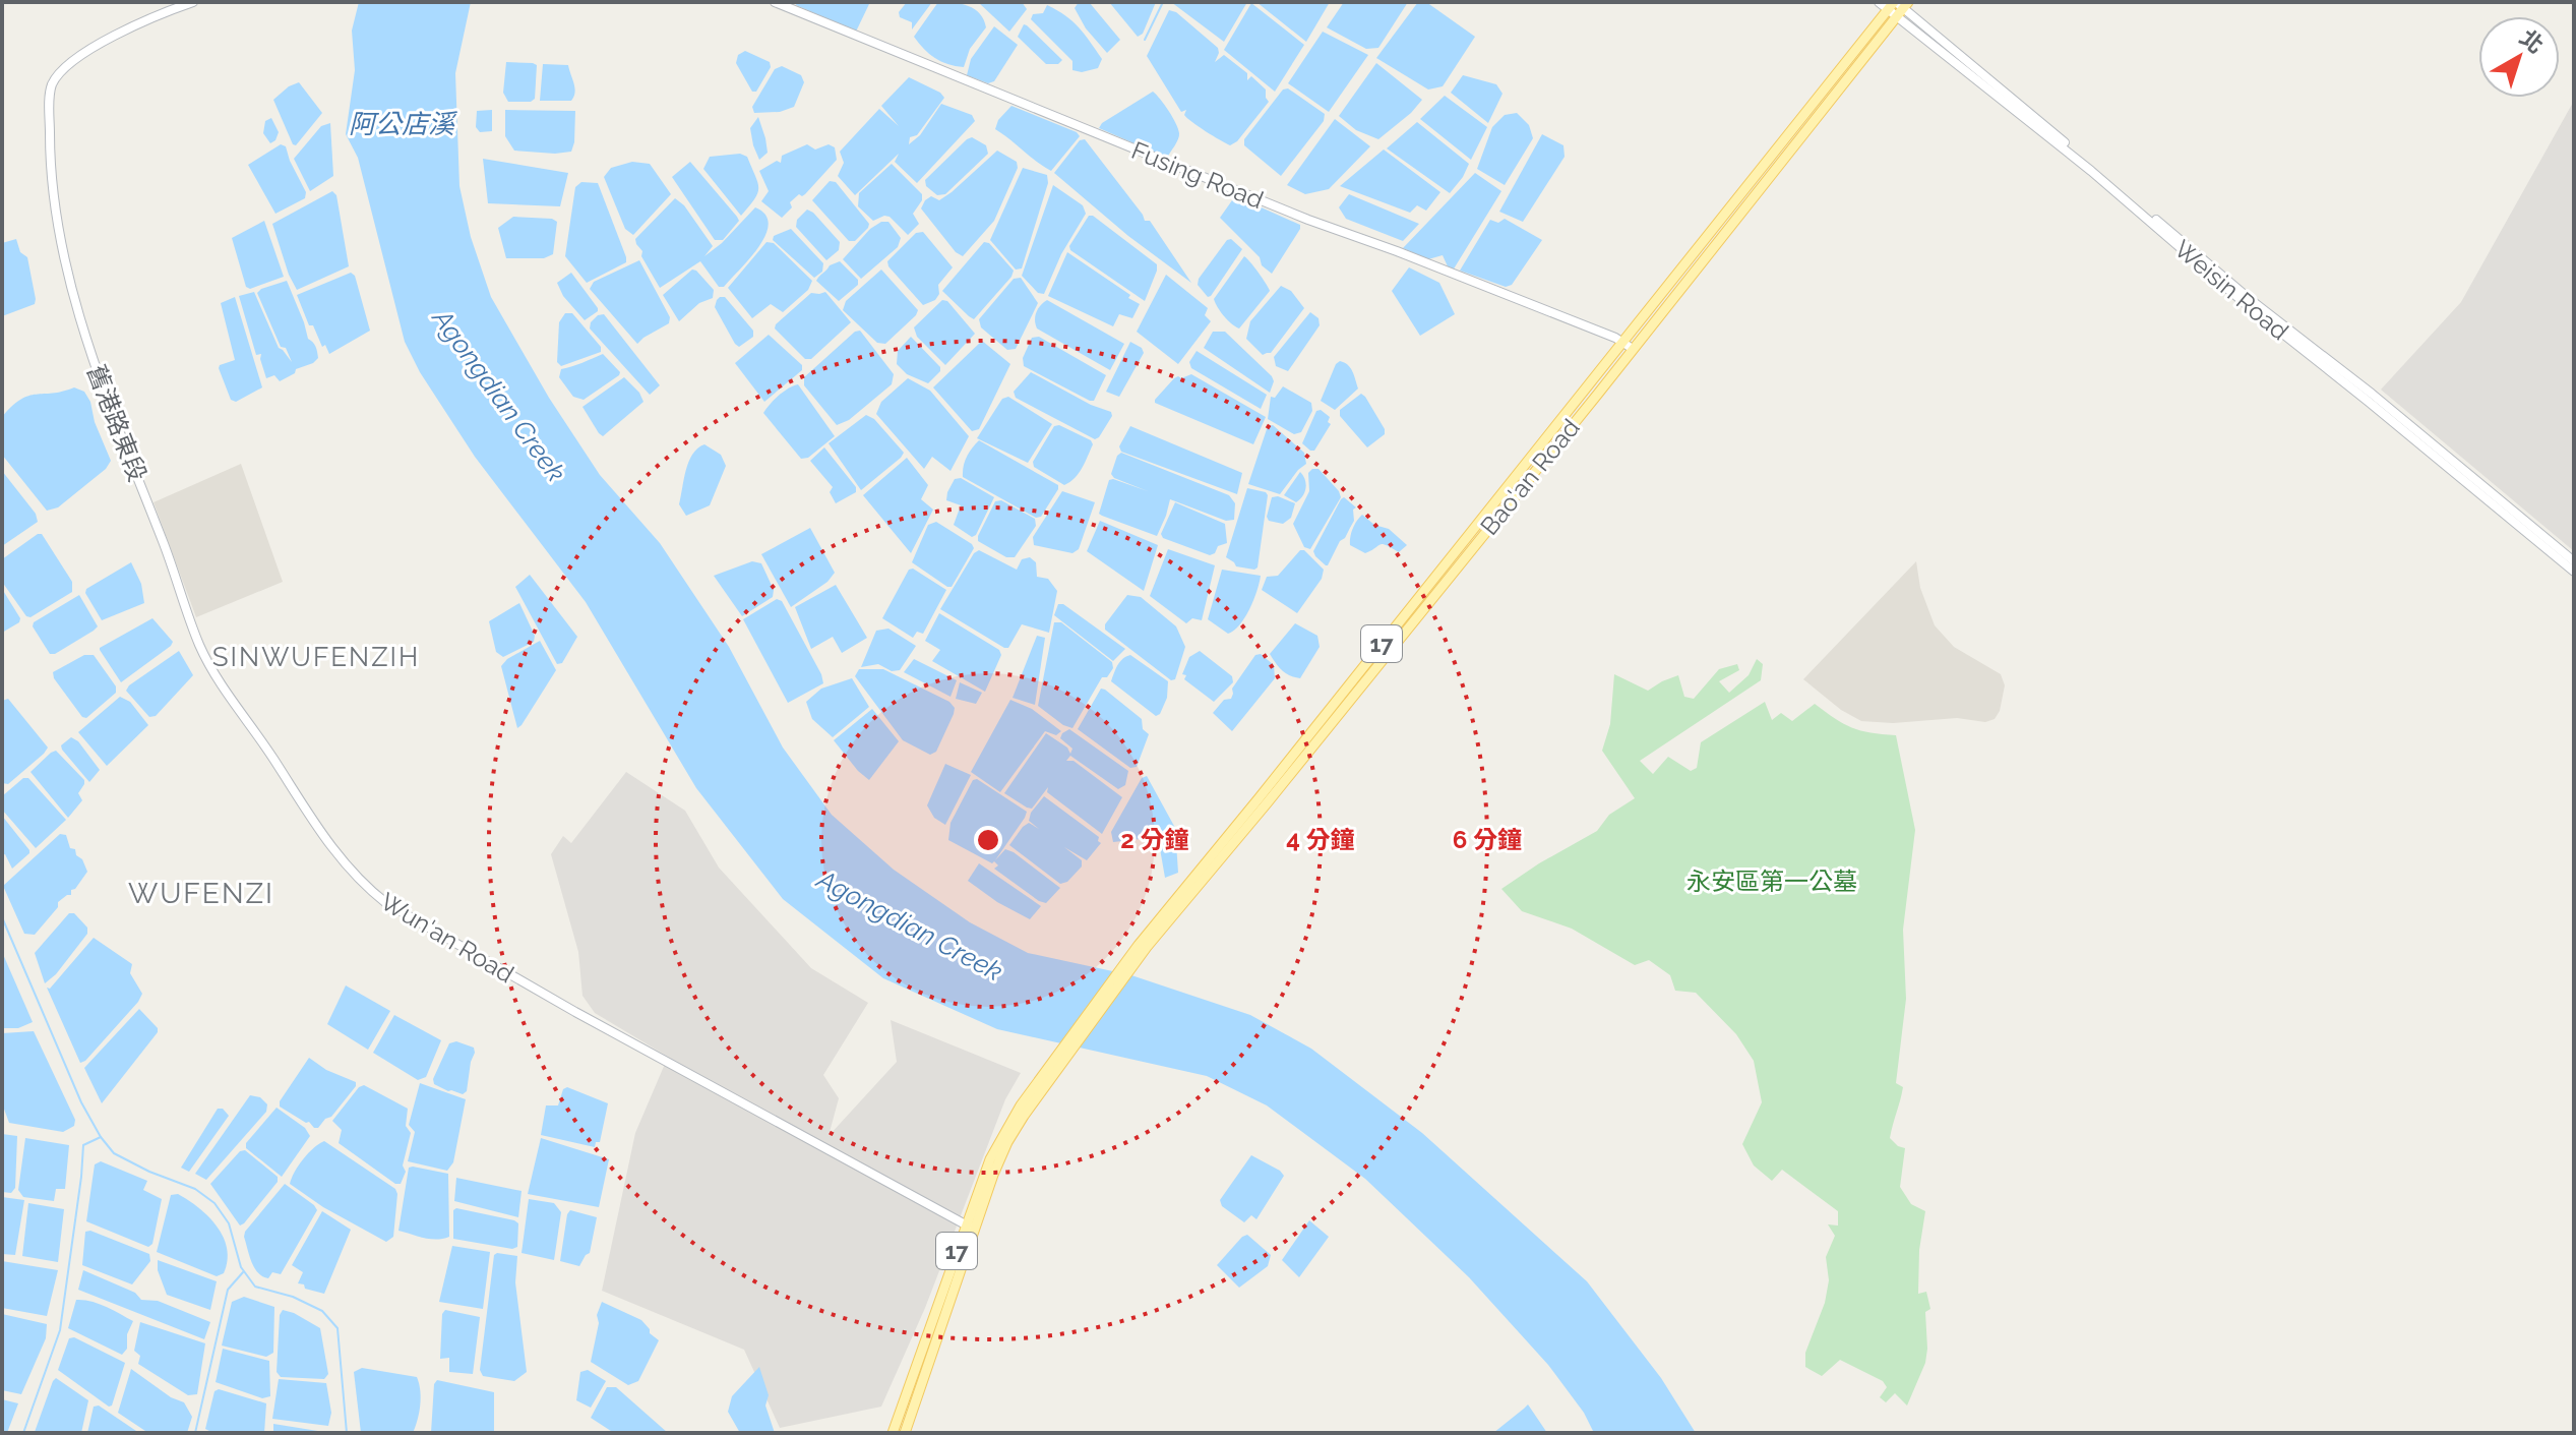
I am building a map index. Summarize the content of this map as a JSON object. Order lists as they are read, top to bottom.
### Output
{
  "streets": {
    "main road": ["Bao'an Road", "17"],
    "street": [
      "Fusing Road",
      "Weisin Road",
      "舊港路東段",
      "Wun'an Road"
    ]
  },
  "crossings": [
    ["Fusing Road", "Bao'an Road"],
    ["Weisin Road", "Bao'an Road"],
    ["舊港路東段", "Wun'an Road"],
    ["Bao'an Road", "17"],
    ["17", "Wun'an Road"]
  ],
  "districts": ["SINWUFENZIH", "WUFENZI"],
  "water": ["阿公店溪", "Agongdian Creek"],
  "parks": ["永安區第一公墓"],
  "north": "top right",
  "rings": ["2 分鐘", "4 分鐘", "6 分鐘"]
}
